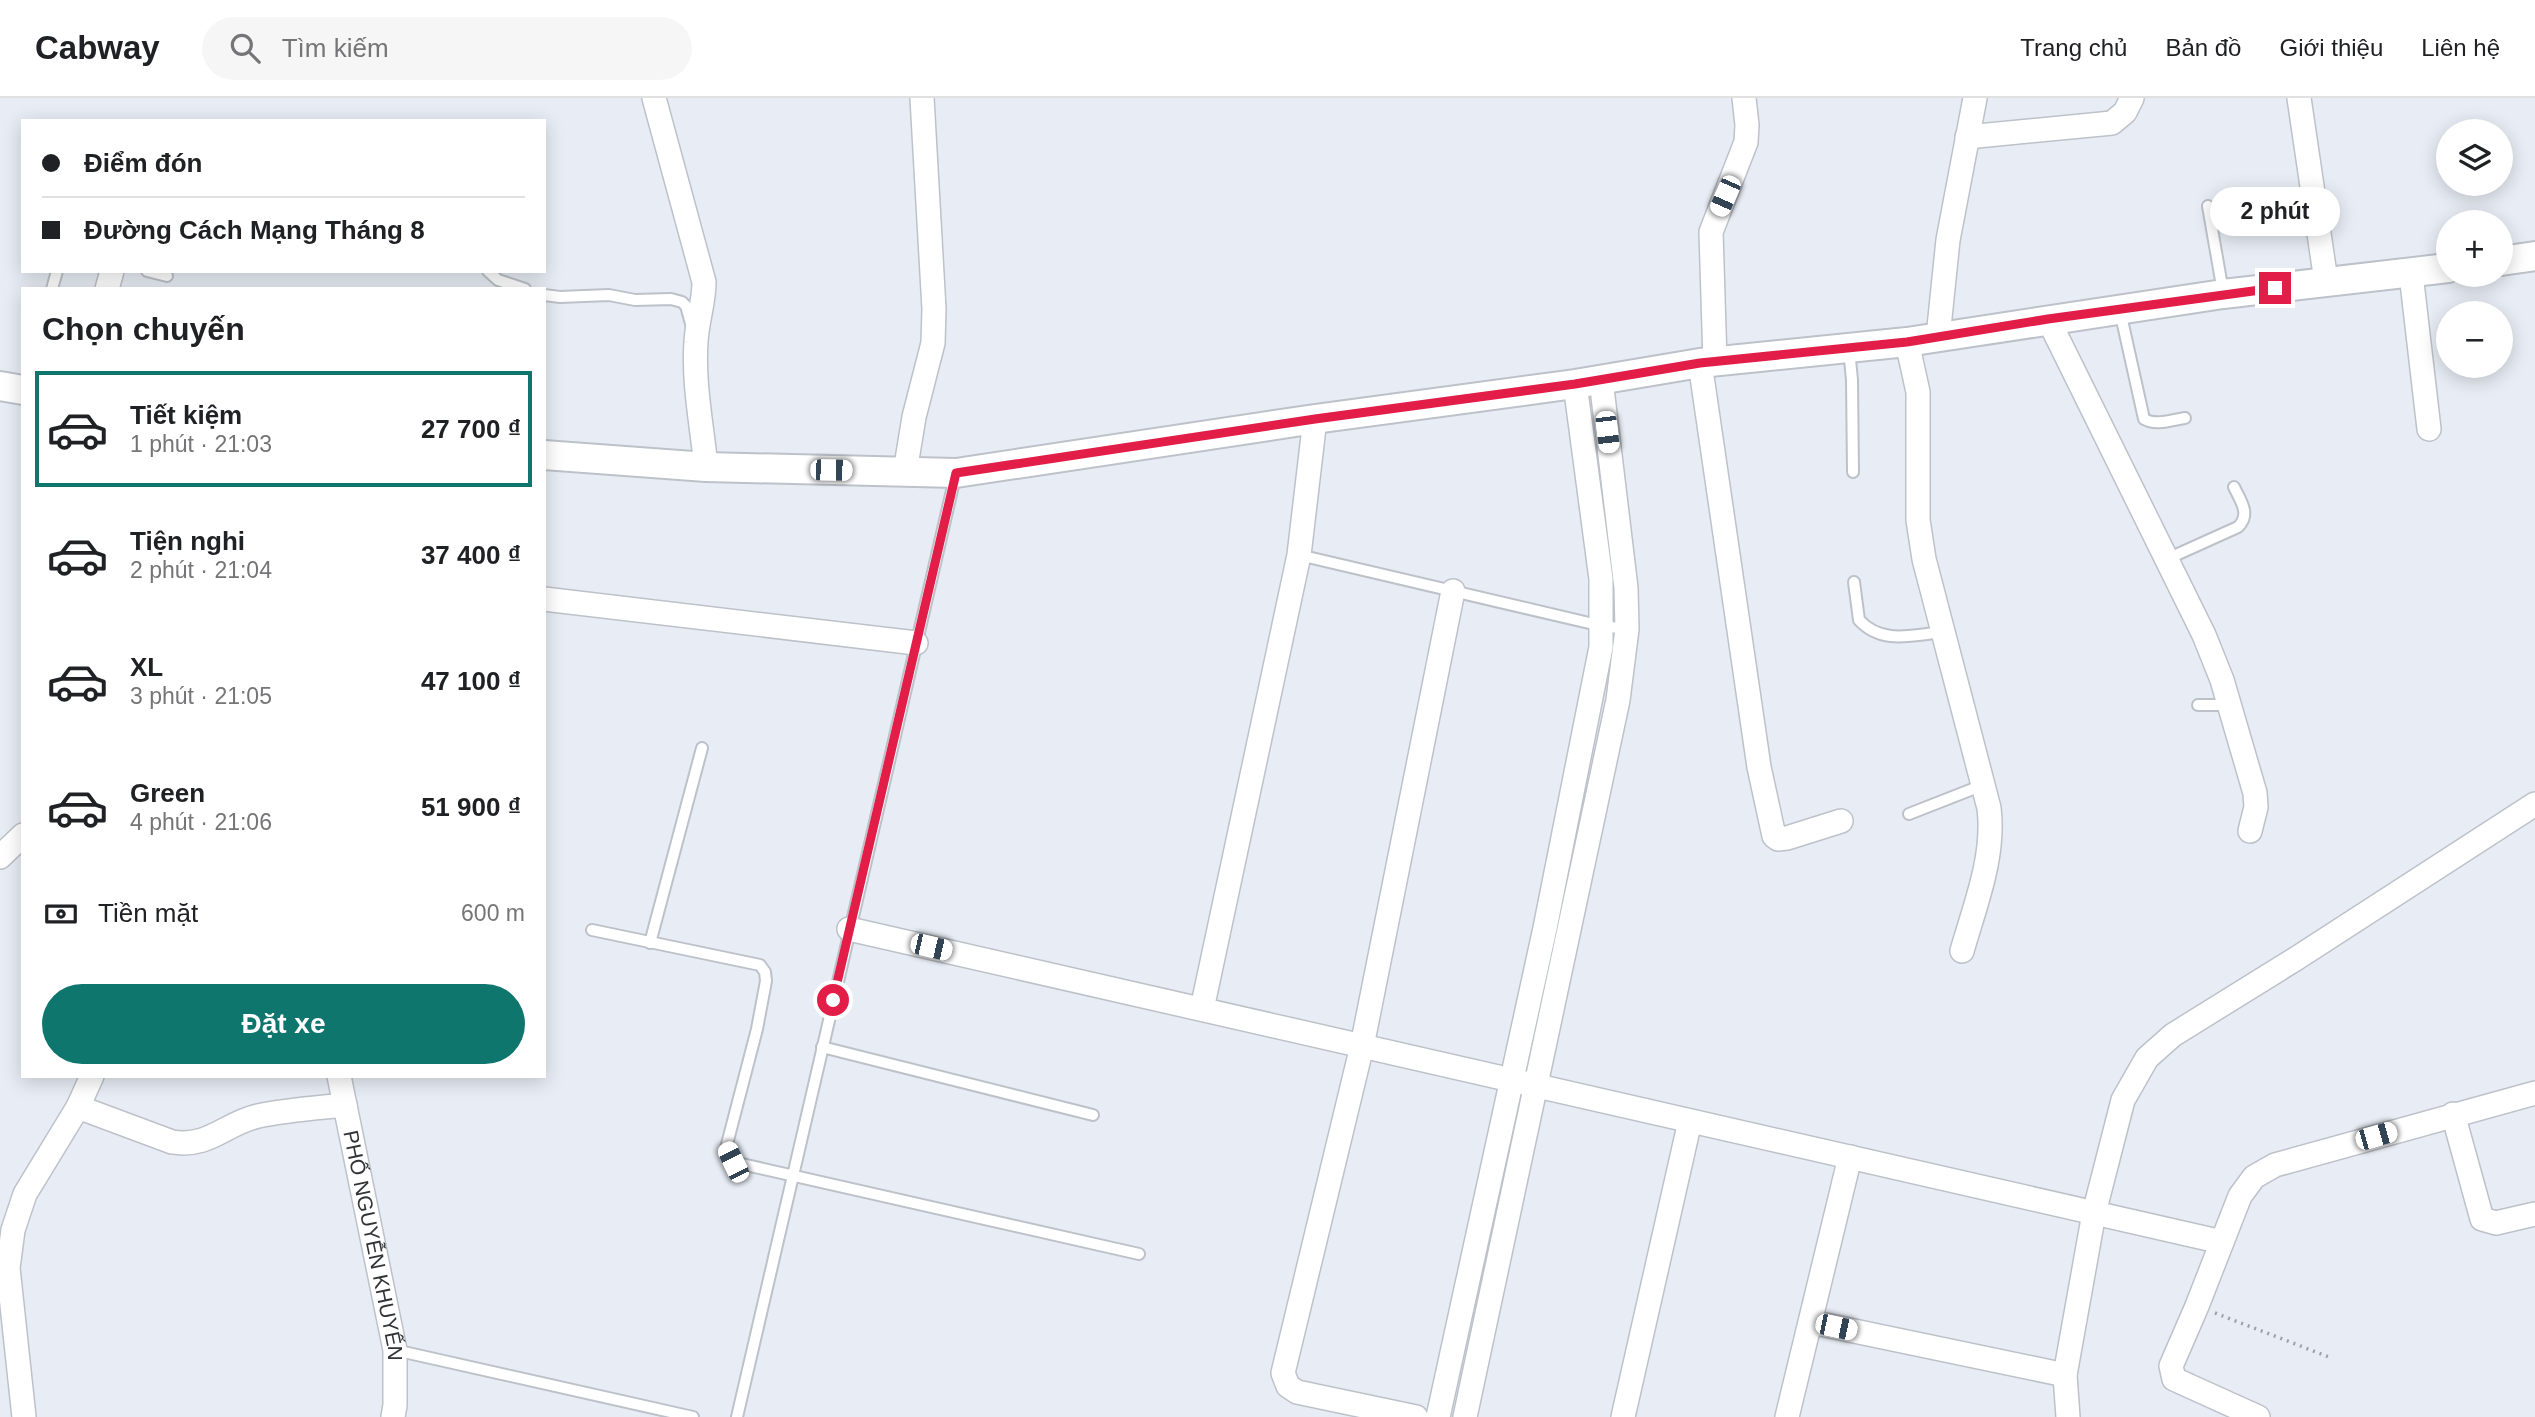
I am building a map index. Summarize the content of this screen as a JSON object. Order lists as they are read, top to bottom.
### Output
{
  "streets": {
    "street": ["PHỐ NGUYỄN KHUYẾN"]
  },
  "page": {
    "header": "Cabway",
    "search": "Tìm kiếm",
    "nav": [
      "Trang chủ",
      "Bản đồ",
      "Giới thiệu",
      "Liên hệ"
    ],
    "map_buttons": ["+", "−"],
    "banner": ["Điểm đón", "Đường Cách Mạng Tháng 8"],
    "bubble": "2 phút",
    "heading": "Chọn chuyến",
    "list": [
      {
        "name": "Tiết kiệm",
        "note": "1 phút · 21:03",
        "value": "27 700 ₫"
      },
      {
        "name": "Tiện nghi",
        "note": "2 phút · 21:04",
        "value": "37 400 ₫"
      },
      {
        "name": "XL",
        "note": "3 phút · 21:05",
        "value": "47 100 ₫"
      },
      {
        "name": "Green",
        "note": "4 phút · 21:06",
        "value": "51 900 ₫"
      }
    ],
    "pay": ["Tiền mặt", "600 m"],
    "buttons": "Đặt xe"
  }
}
